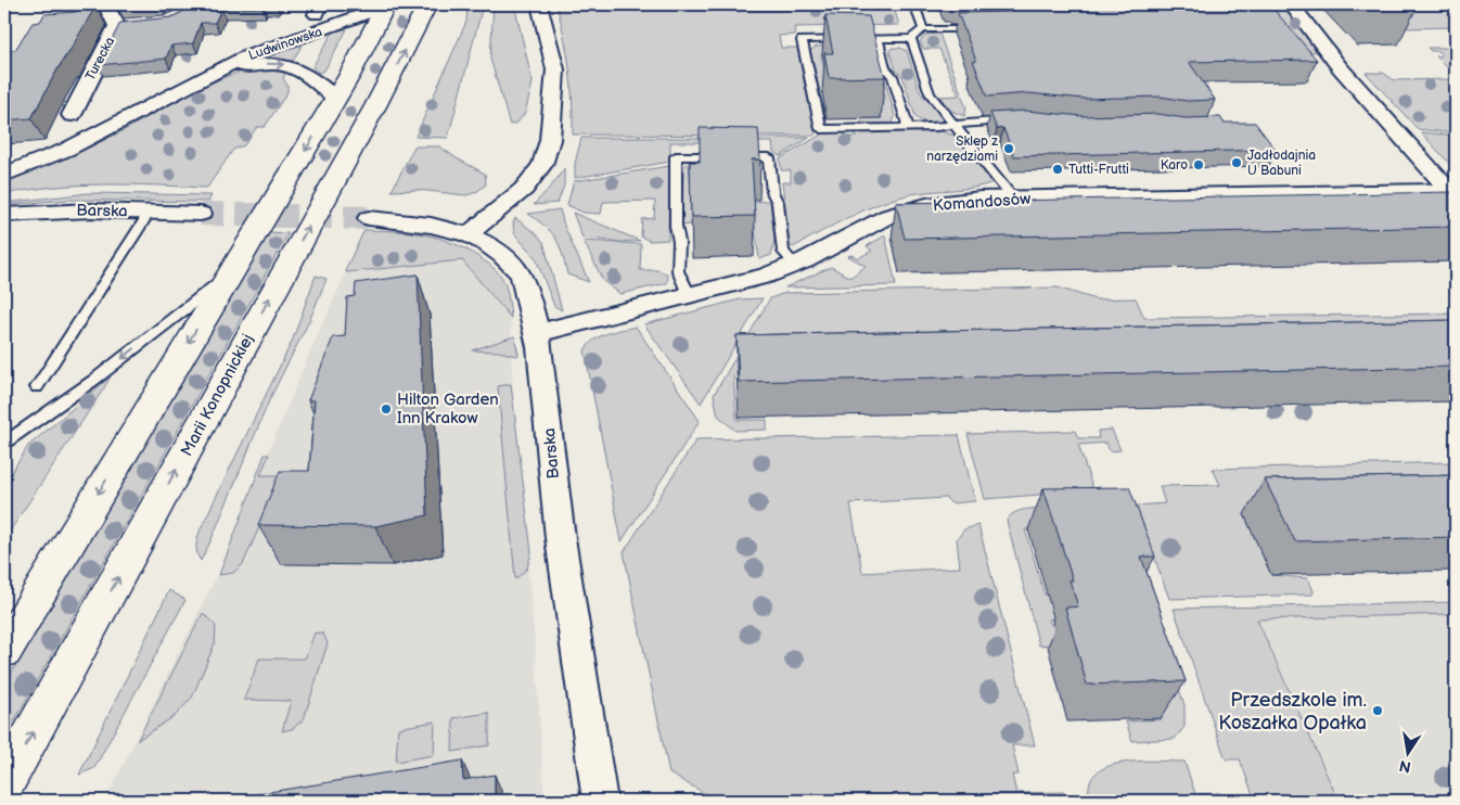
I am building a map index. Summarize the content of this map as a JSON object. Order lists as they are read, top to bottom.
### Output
{
  "streets": {
    "main road": ["Marii Konopnickiej"],
    "street": [
      "Ludwinowska",
      "Turecka",
      "Komandosów",
      "Barska"
    ]
  },
  "crossings": [
    ["Komandosów", "Barska"]
  ],
  "places": [
    "Sklep z narzędziami",
    "Jadłodajnia U Babuni",
    "Karo",
    "Tutti-Frutti",
    "Hilton Garden Inn Krakow",
    "Przedszkole im. Koszałka Opałka"
  ],
  "north": "bottom"
}
